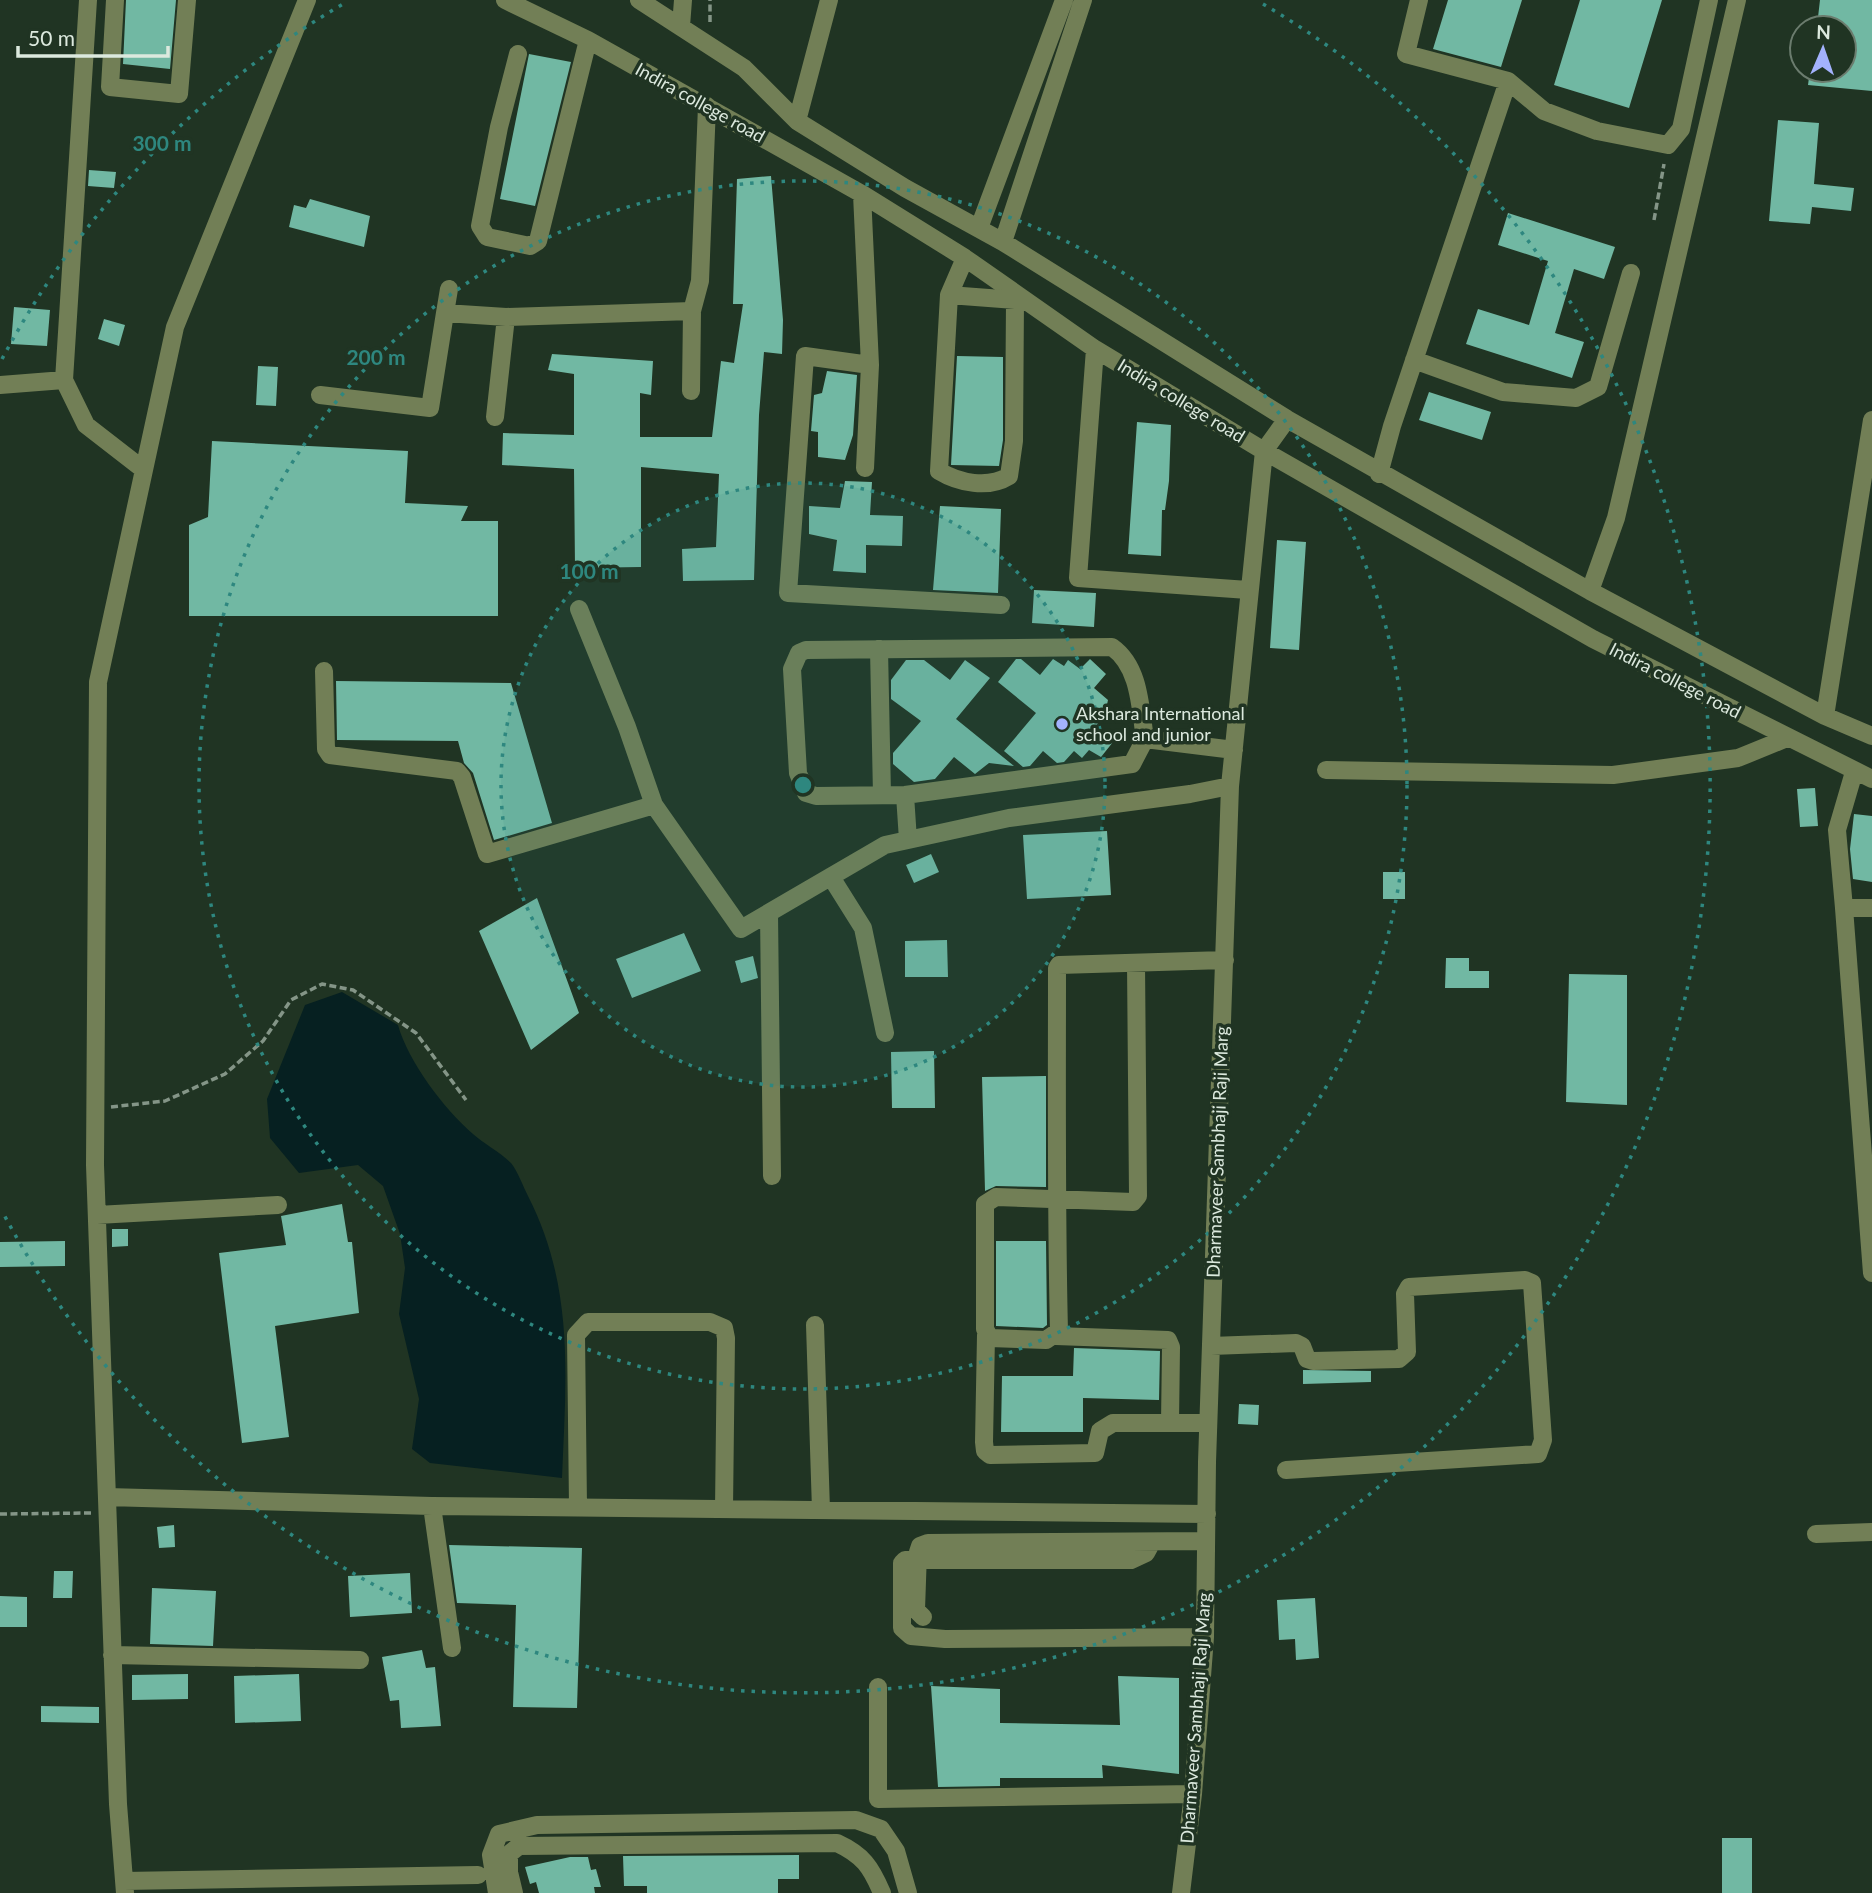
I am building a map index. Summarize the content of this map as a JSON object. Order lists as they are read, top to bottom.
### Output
{
  "streets": {
    "street": ["Indira college road", "Dharmaveer Sambhaji Raji Marg"]
  },
  "crossings": [
    ["Indira college road", "Dharmaveer Sambhaji Raji Marg"]
  ],
  "places": ["Akshara International school and junior"],
  "scale_bar": "50 m",
  "north": "top",
  "rings": ["300 m", "200 m", "100 m"]
}
